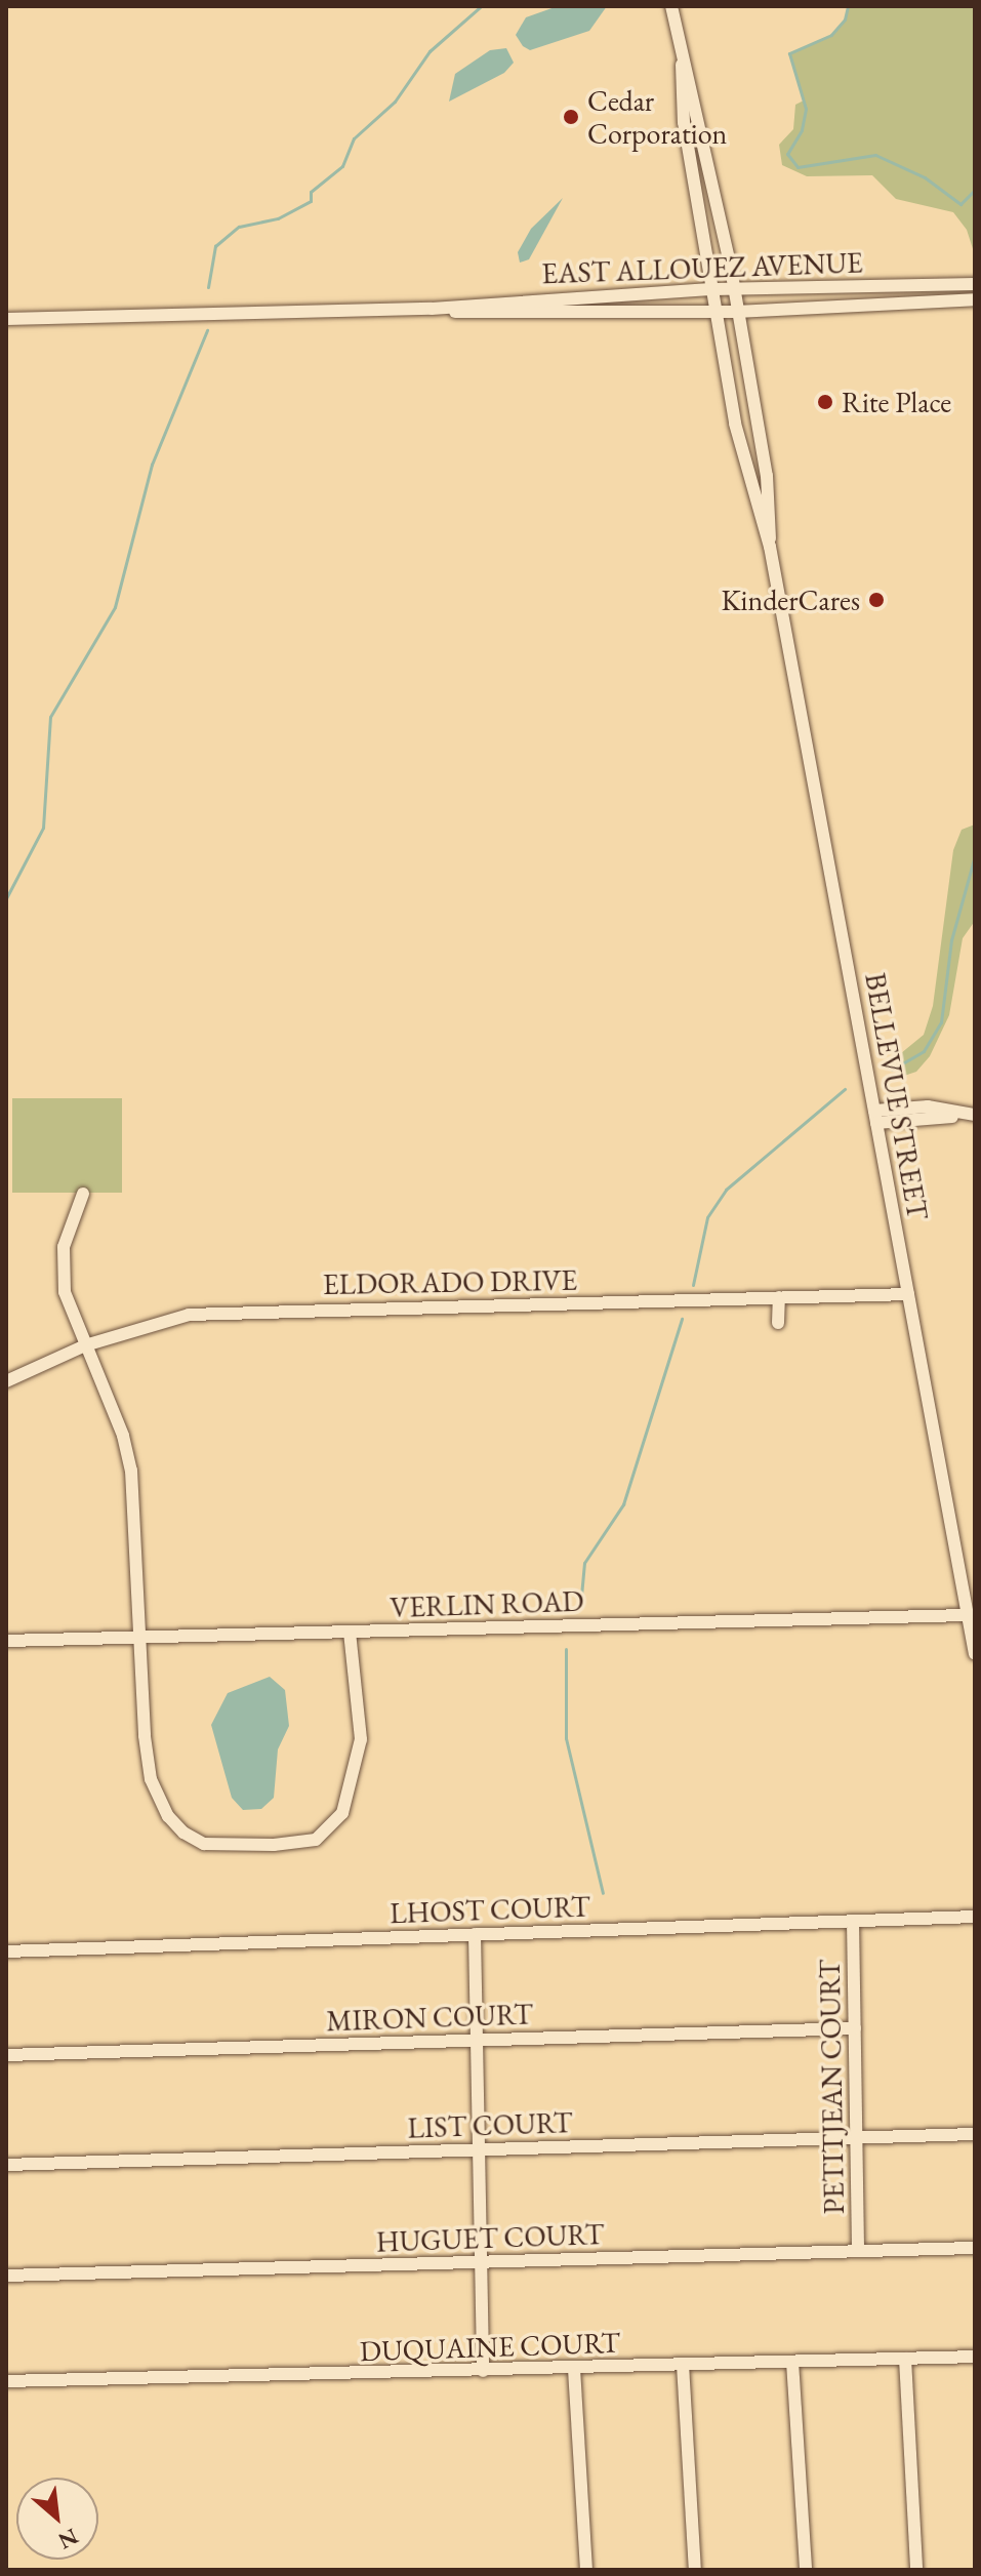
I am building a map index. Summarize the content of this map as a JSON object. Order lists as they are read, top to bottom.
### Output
{
  "streets": {
    "street": [
      "EAST ALLOUEZ AVENUE",
      "BELLEVUE STREET",
      "ELDORADO DRIVE",
      "VERLIN ROAD",
      "LHOST COURT",
      "MIRON COURT",
      "PETITJEAN COURT",
      "LIST COURT",
      "HUGUET COURT",
      "DUQUAINE COURT"
    ]
  },
  "crossings": [
    ["EAST ALLOUEZ AVENUE", "BELLEVUE STREET"],
    ["BELLEVUE STREET", "ELDORADO DRIVE"],
    ["BELLEVUE STREET", "VERLIN ROAD"],
    ["LHOST COURT", "PETITJEAN COURT"],
    ["MIRON COURT", "PETITJEAN COURT"],
    ["PETITJEAN COURT", "LIST COURT"],
    ["PETITJEAN COURT", "HUGUET COURT"]
  ],
  "places": ["Cedar Corporation", "Rite Place", "KinderCares"],
  "north": "bottom right"
}
